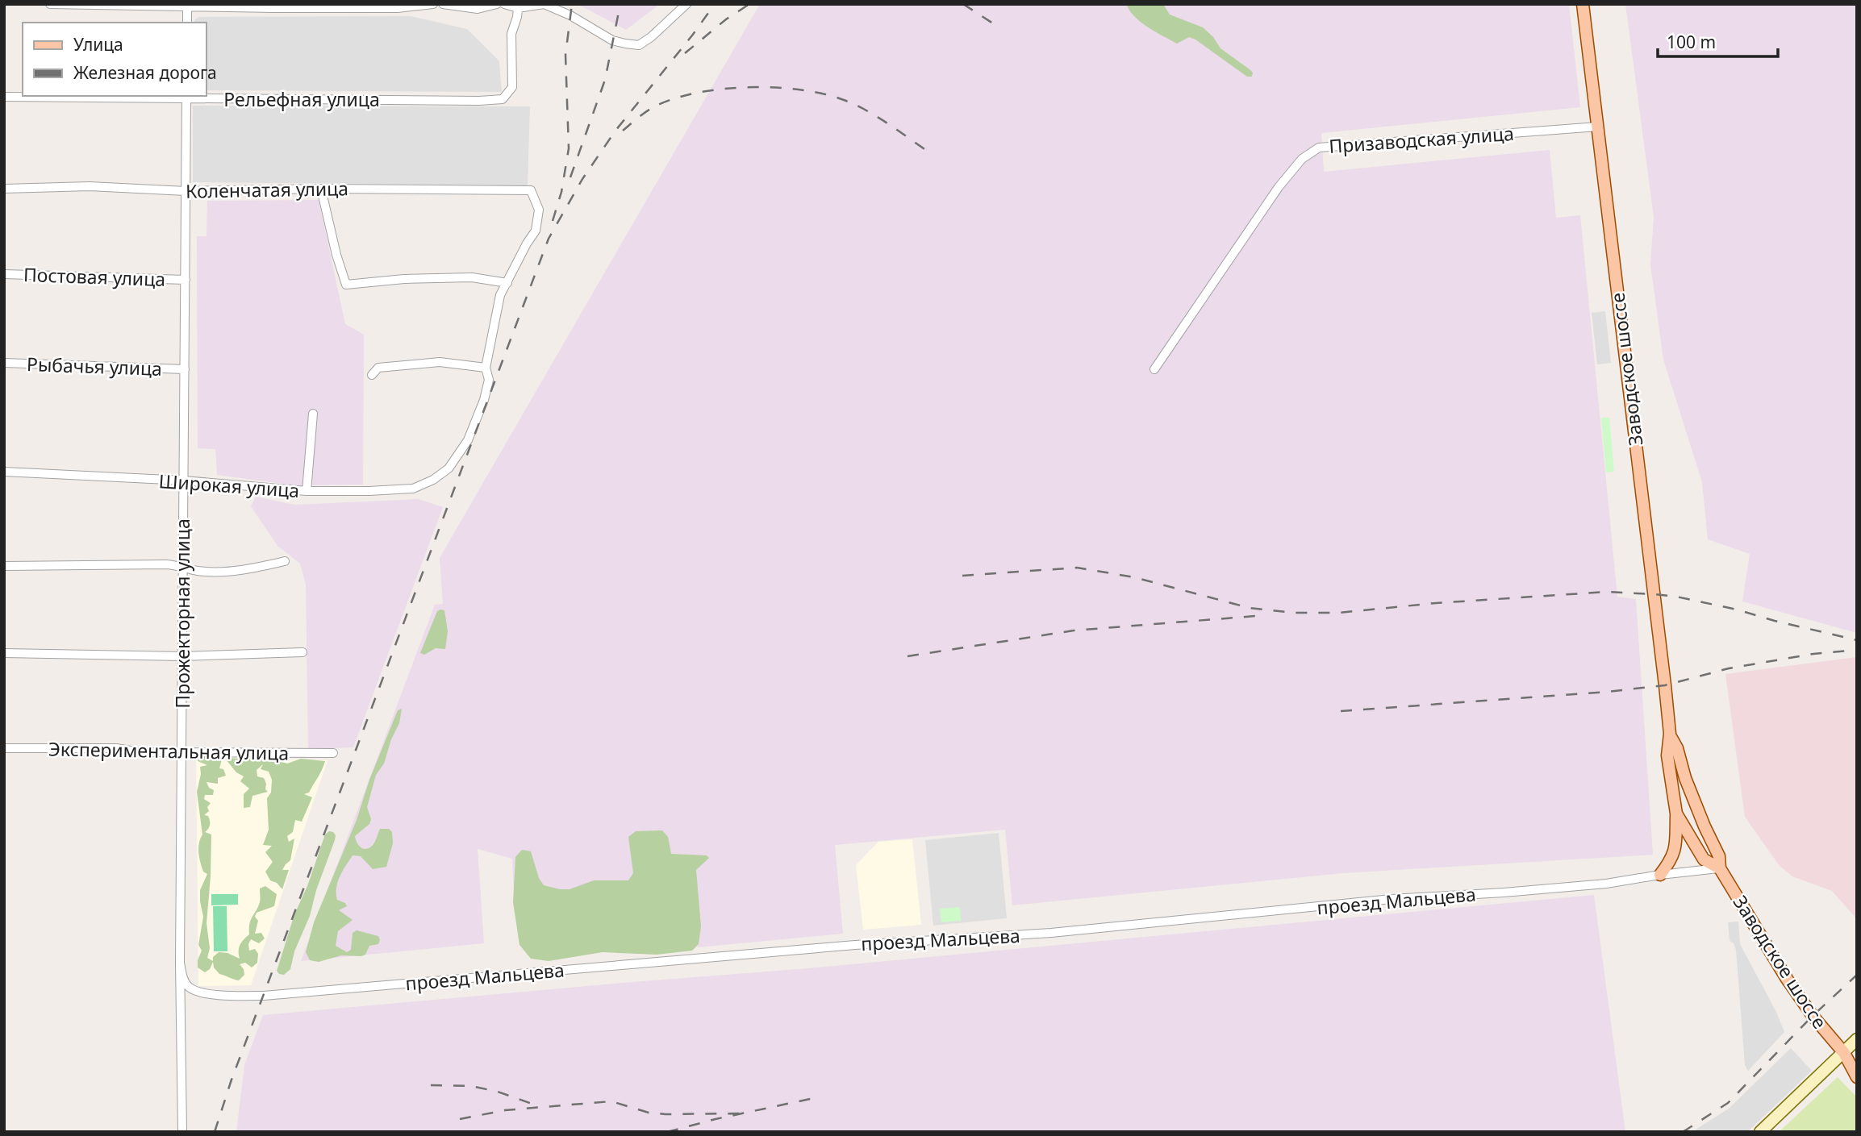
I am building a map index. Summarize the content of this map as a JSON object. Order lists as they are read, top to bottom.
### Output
{
  "streets": {
    "main road": ["Заводское шоссе"],
    "street": [
      "Рельефная улица",
      "Призаводская улица",
      "Коленчатая улица",
      "Постовая улица",
      "Рыбачья улица",
      "Широкая улица",
      "Прожекторная улица",
      "Экспериментальная улица",
      "проезд Мальцева"
    ]
  },
  "crossings": [
    ["Рельефная улица", "Прожекторная улица"],
    ["Призаводская улица", "Заводское шоссе"],
    ["Коленчатая улица", "Прожекторная улица"],
    ["Постовая улица", "Прожекторная улица"],
    ["Рыбачья улица", "Прожекторная улица"],
    ["Заводское шоссе", "проезд Мальцева"],
    ["Широкая улица", "Прожекторная улица"],
    ["Прожекторная улица", "Экспериментальная улица"],
    ["Прожекторная улица", "проезд Мальцева"]
  ],
  "legend": ["Улица", "Железная дорога"],
  "scale_bar": "100 m"
}
